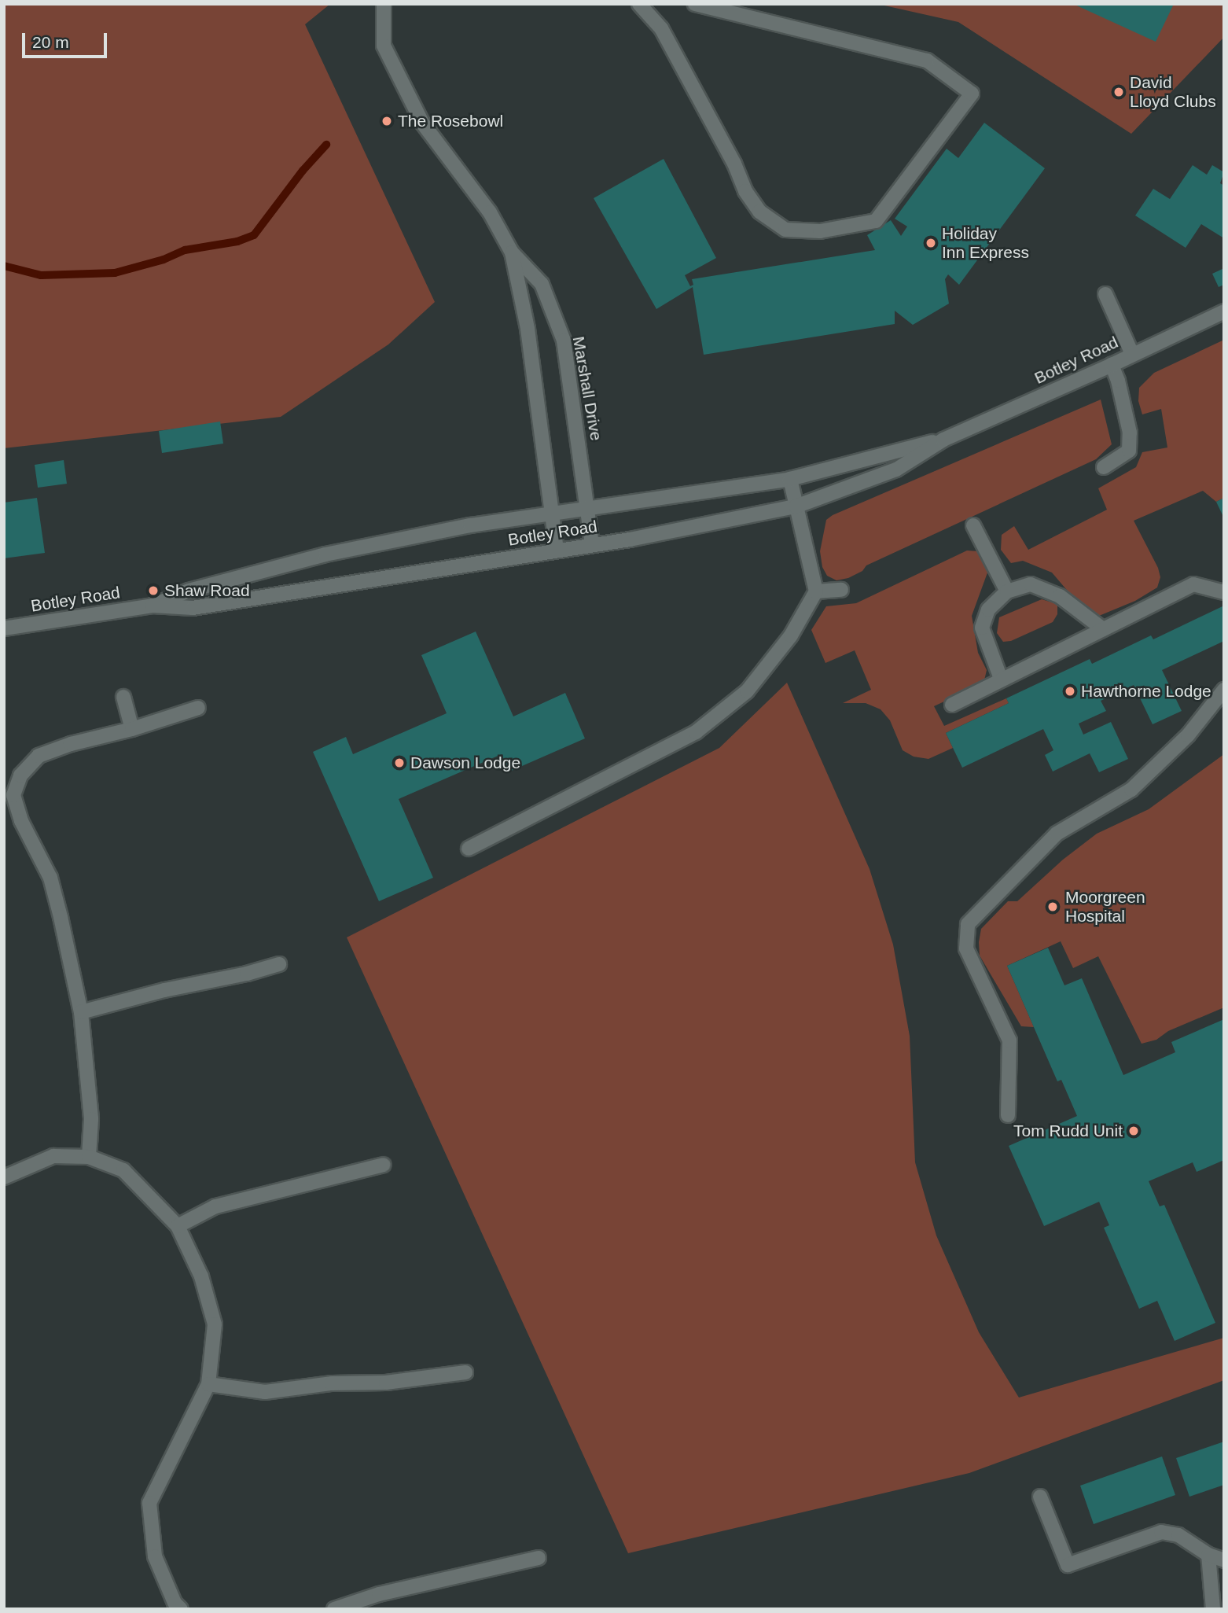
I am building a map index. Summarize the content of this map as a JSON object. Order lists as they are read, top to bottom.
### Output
{
  "streets": {
    "street": ["Botley Road", "Marshall Drive"]
  },
  "crossings": [
    ["Botley Road", "Marshall Drive"]
  ],
  "places": [
    "David Lloyd Clubs",
    "The Rosebowl",
    "Holiday Inn Express",
    "Shaw Road",
    "Hawthorne Lodge",
    "Dawson Lodge",
    "Moorgreen Hospital",
    "Tom Rudd Unit"
  ],
  "scale_bar": "20 m"
}
